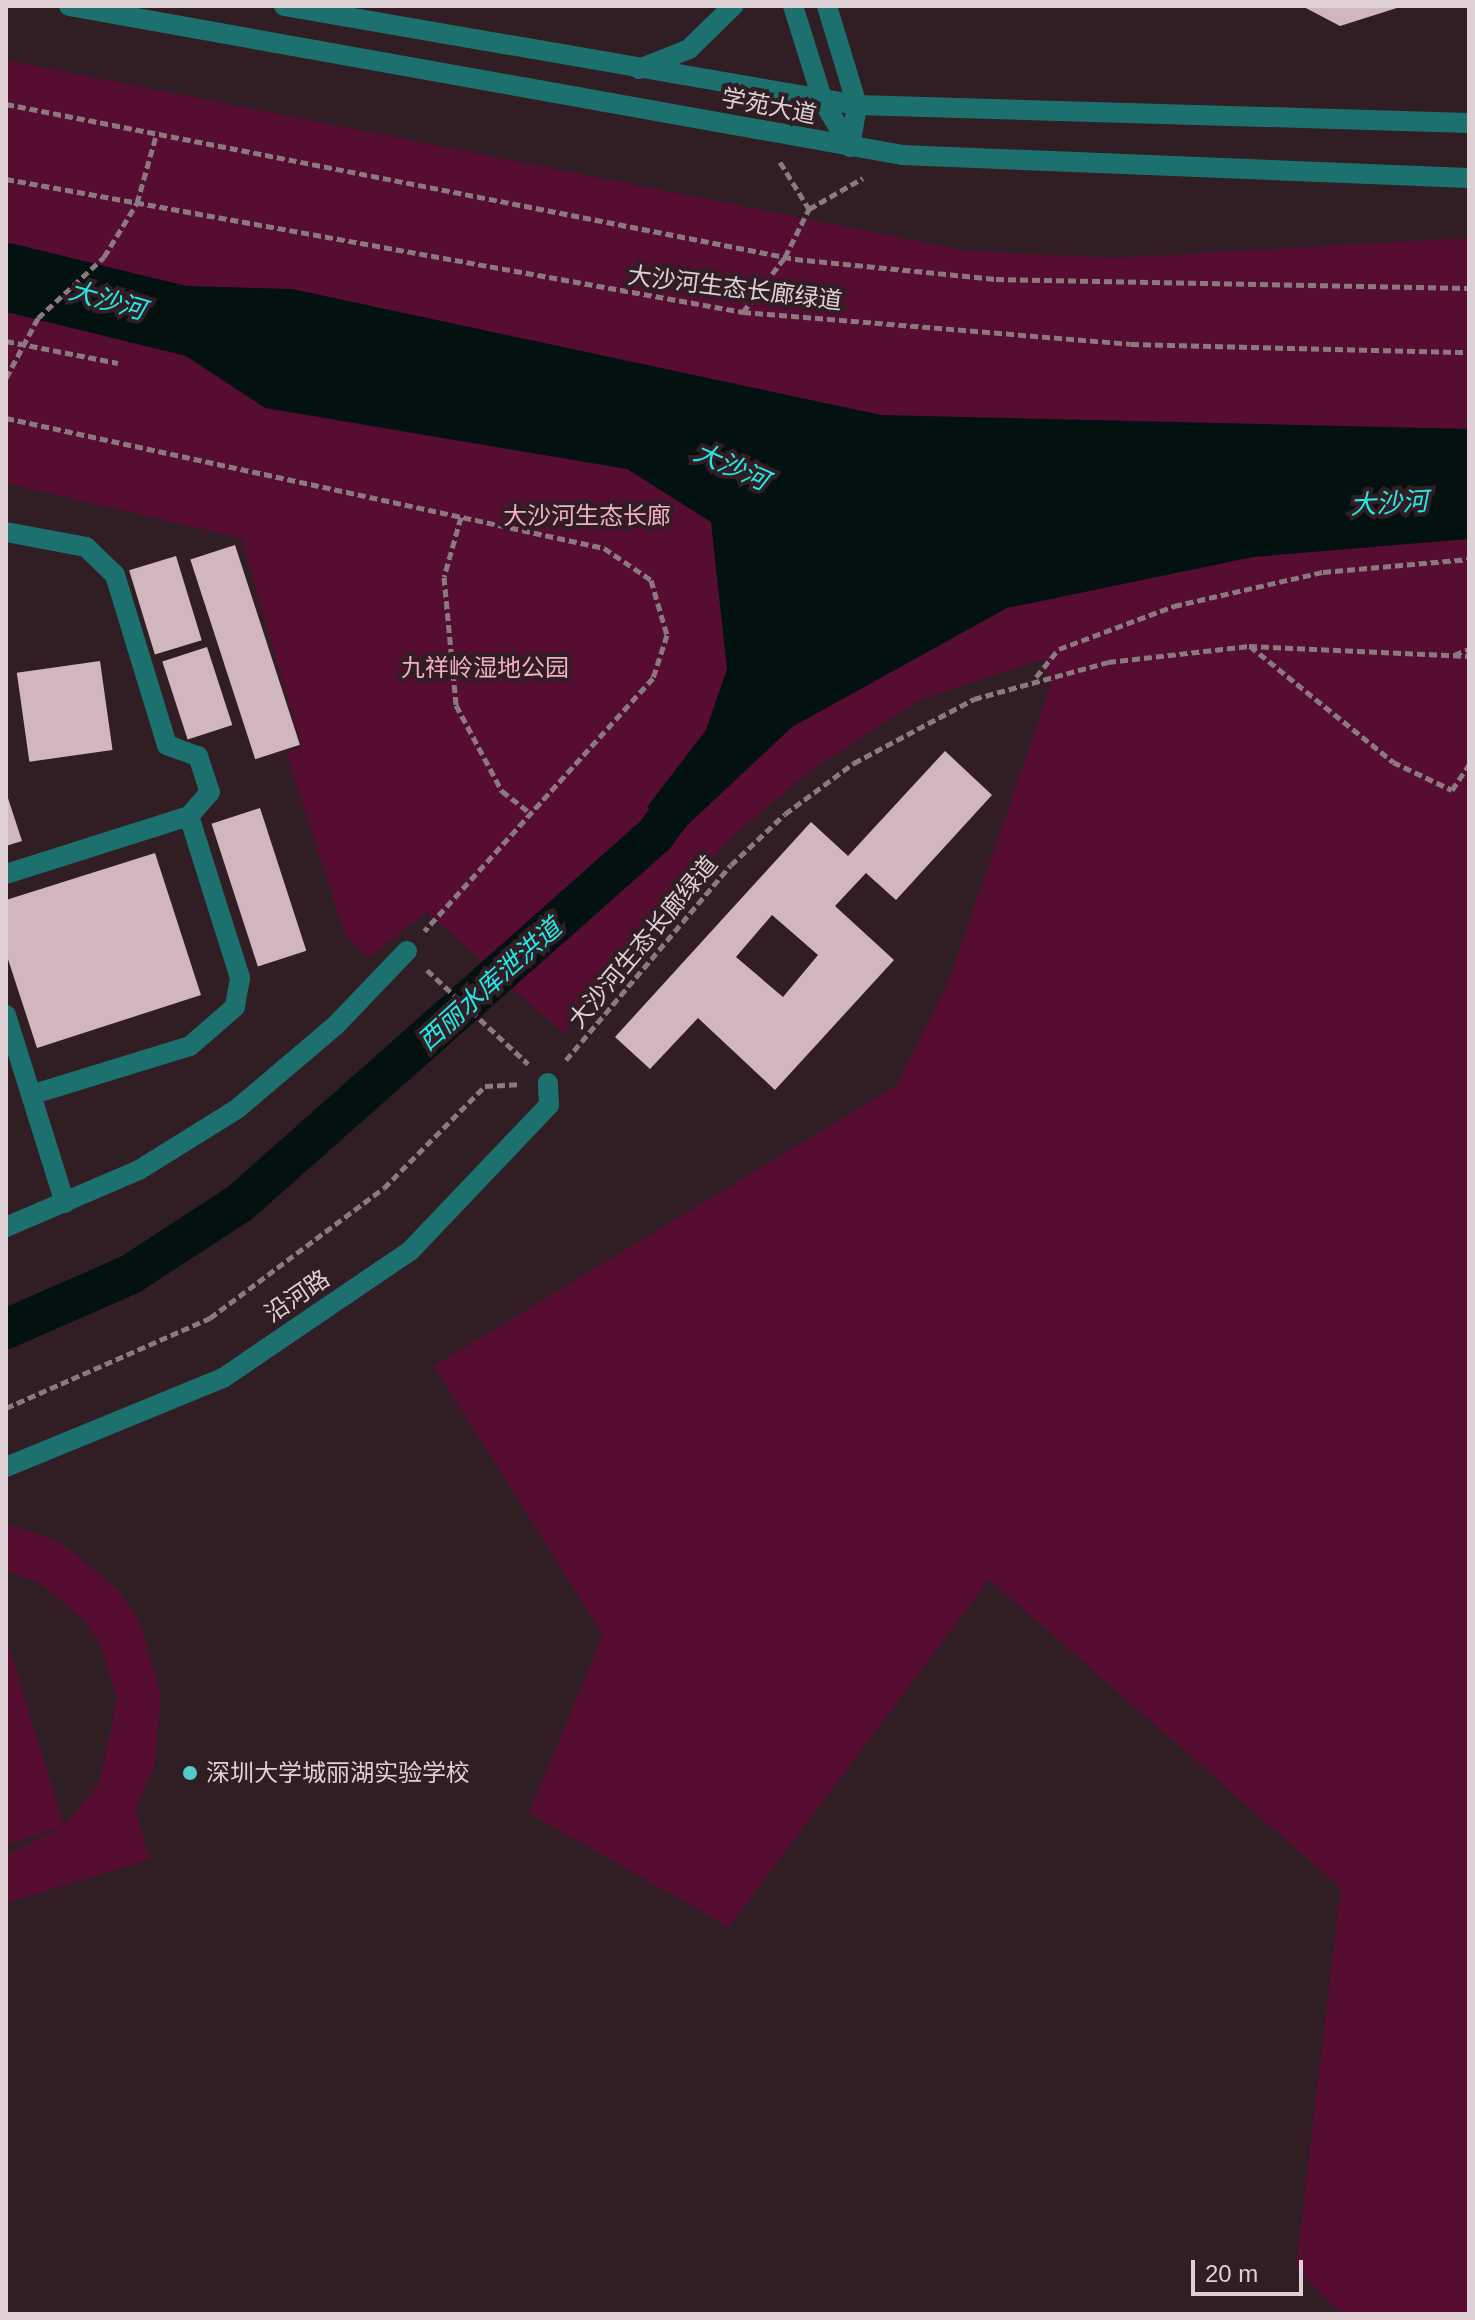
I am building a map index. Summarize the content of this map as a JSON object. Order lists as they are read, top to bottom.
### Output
{
  "streets": {
    "street": ["学苑大道", "沿河路"],
    "path": ["大沙河生态长廊绿道"]
  },
  "crossings": [
    ["大沙河生态长廊绿道", "沿河路"]
  ],
  "water": ["大沙河", "西丽水库泄洪道"],
  "parks": ["大沙河生态长廊", "九祥岭湿地公园"],
  "places": ["深圳大学城丽湖实验学校"],
  "scale_bar": "20 m"
}
